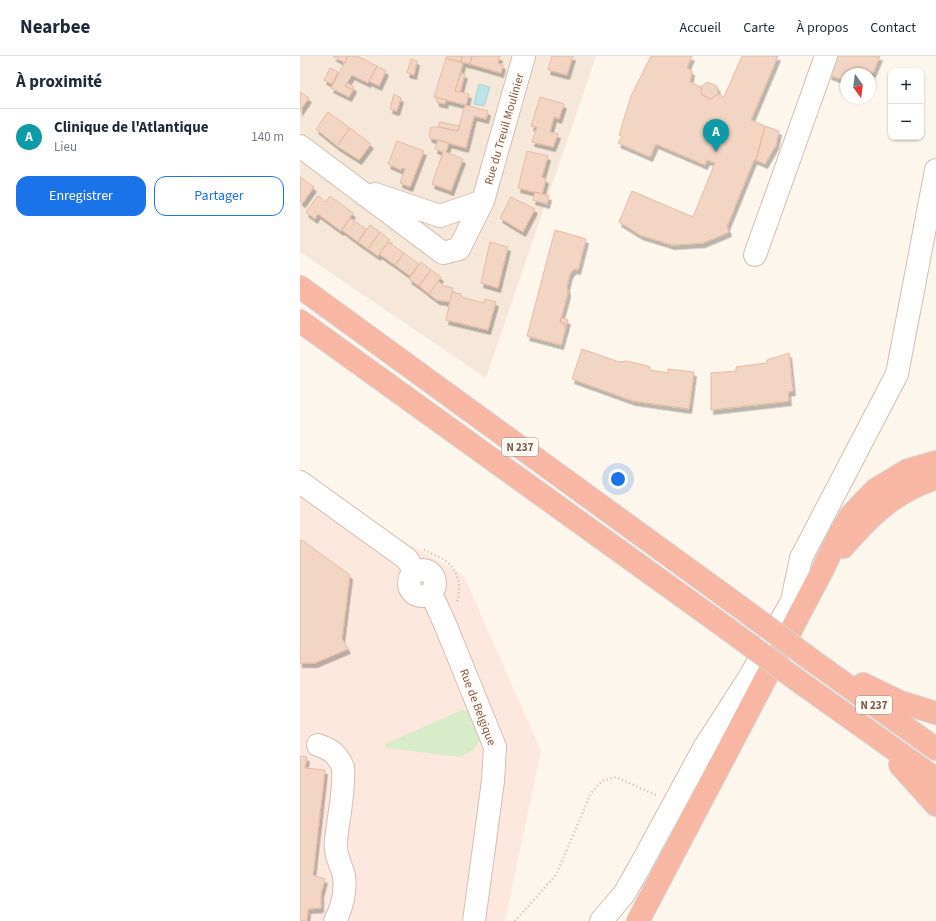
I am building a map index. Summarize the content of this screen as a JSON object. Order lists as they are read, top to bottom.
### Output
{
  "streets": {
    "highway": ["N 237"],
    "street": ["Rue du Treuil Moulinier", "Rue de Belgique"]
  },
  "north": "bottom",
  "page": {
    "header": "Nearbee",
    "nav": [
      "Accueil",
      "Carte",
      "À propos",
      "Contact"
    ],
    "heading": "À proximité",
    "map_buttons": ["+", "−"],
    "list": [
      {
        "mark": "A",
        "name": "Clinique de l'Atlantique",
        "note": "Lieu",
        "value": "140 m"
      }
    ],
    "pins": "A",
    "buttons": ["Enregistrer", "Partager"]
  }
}
